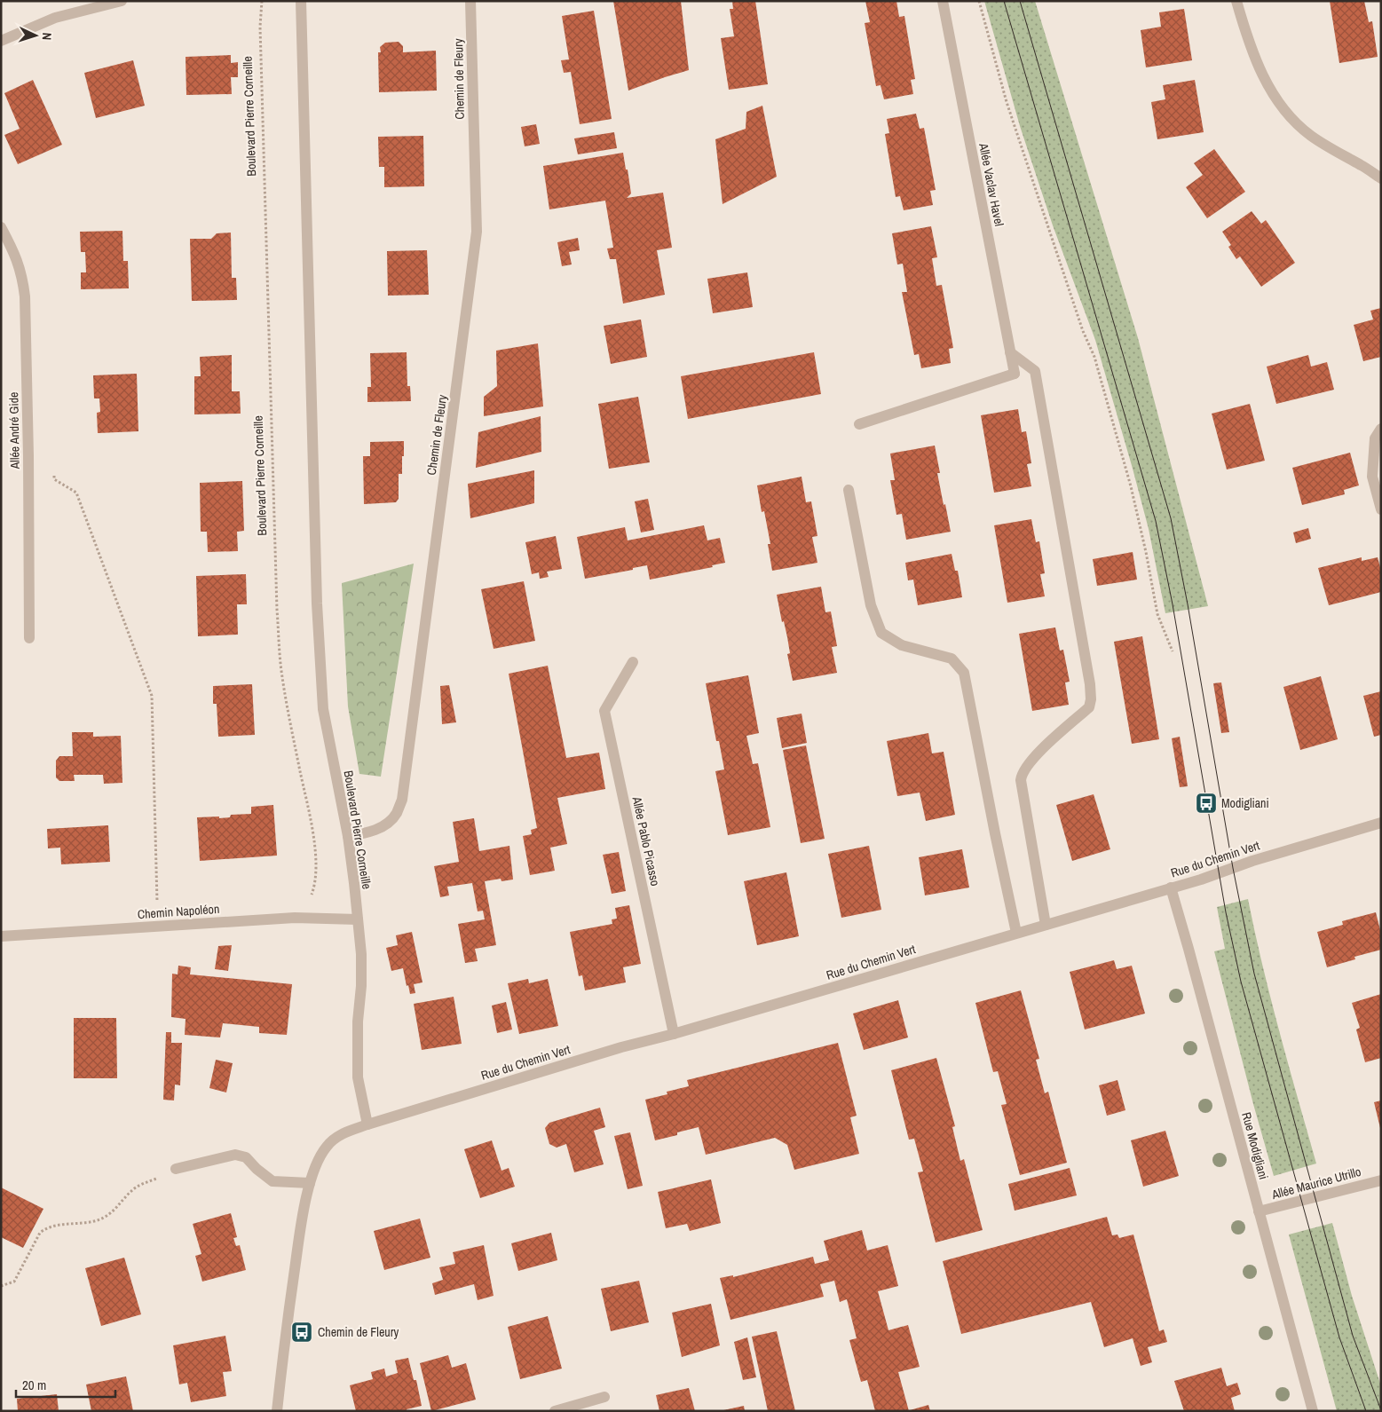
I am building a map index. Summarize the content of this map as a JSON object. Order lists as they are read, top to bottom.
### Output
{
  "streets": {
    "street": [
      "Chemin de Fleury",
      "Boulevard Pierre Corneille",
      "Allée Vaclav Havel",
      "Allée André Gide",
      "Allée Pablo Picasso",
      "Rue du Chemin Vert",
      "Chemin Napoléon",
      "Rue Modigliani",
      "Allée Maurice Utrillo"
    ]
  },
  "crossings": [
    ["Chemin de Fleury", "Boulevard Pierre Corneille"],
    ["Boulevard Pierre Corneille", "Chemin Napoléon"],
    ["Allée Pablo Picasso", "Rue du Chemin Vert"],
    ["Rue du Chemin Vert", "Rue Modigliani"],
    ["Rue Modigliani", "Allée Maurice Utrillo"]
  ],
  "places": {
    "bus stop": ["Modigliani", "Chemin de Fleury"]
  },
  "scale_bar": "20 m",
  "north": "right"
}
